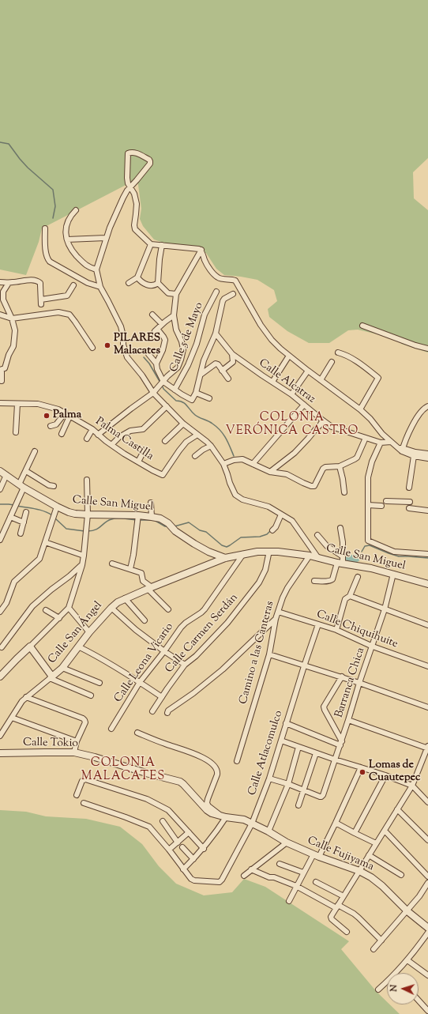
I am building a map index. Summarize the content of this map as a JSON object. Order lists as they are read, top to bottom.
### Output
{
  "streets": {
    "street": [
      "Calle 5 de Mayo",
      "Calle Alcatraz",
      "Palma Castilla",
      "Calle San Miguel",
      "Calle Chiquihuite",
      "Calle San Ángel",
      "Calle Carmen Serdán",
      "Camino a las Canteras",
      "Calle Leona Vicario",
      "Barranca Chica",
      "Calle Tokio",
      "Calle Atlacomulco",
      "Calle Fujiyama"
    ]
  },
  "crossings": [
    ["Calle San Miguel", "Calle San Ángel"],
    ["Calle San Miguel", "Calle Carmen Serdán"],
    ["Calle San Miguel", "Camino a las Canteras"],
    ["Calle San Miguel", "Calle Leona Vicario"],
    ["Calle San Miguel", "Barranca Chica"],
    ["Calle Chiquihuite", "Camino a las Canteras"],
    ["Calle Chiquihuite", "Barranca Chica"],
    ["Calle Chiquihuite", "Calle Atlacomulco"],
    ["Calle Tokio", "Calle Atlacomulco"],
    ["Calle Tokio", "Calle Fujiyama"],
    ["Calle Atlacomulco", "Calle Fujiyama"]
  ],
  "districts": ["COLONIA VERÓNICA CASTRO", "COLONIA MALACATES"],
  "places": ["PILARES Malacates", "Palma", "Lomas de Cuautepec"],
  "north": "left"
}
